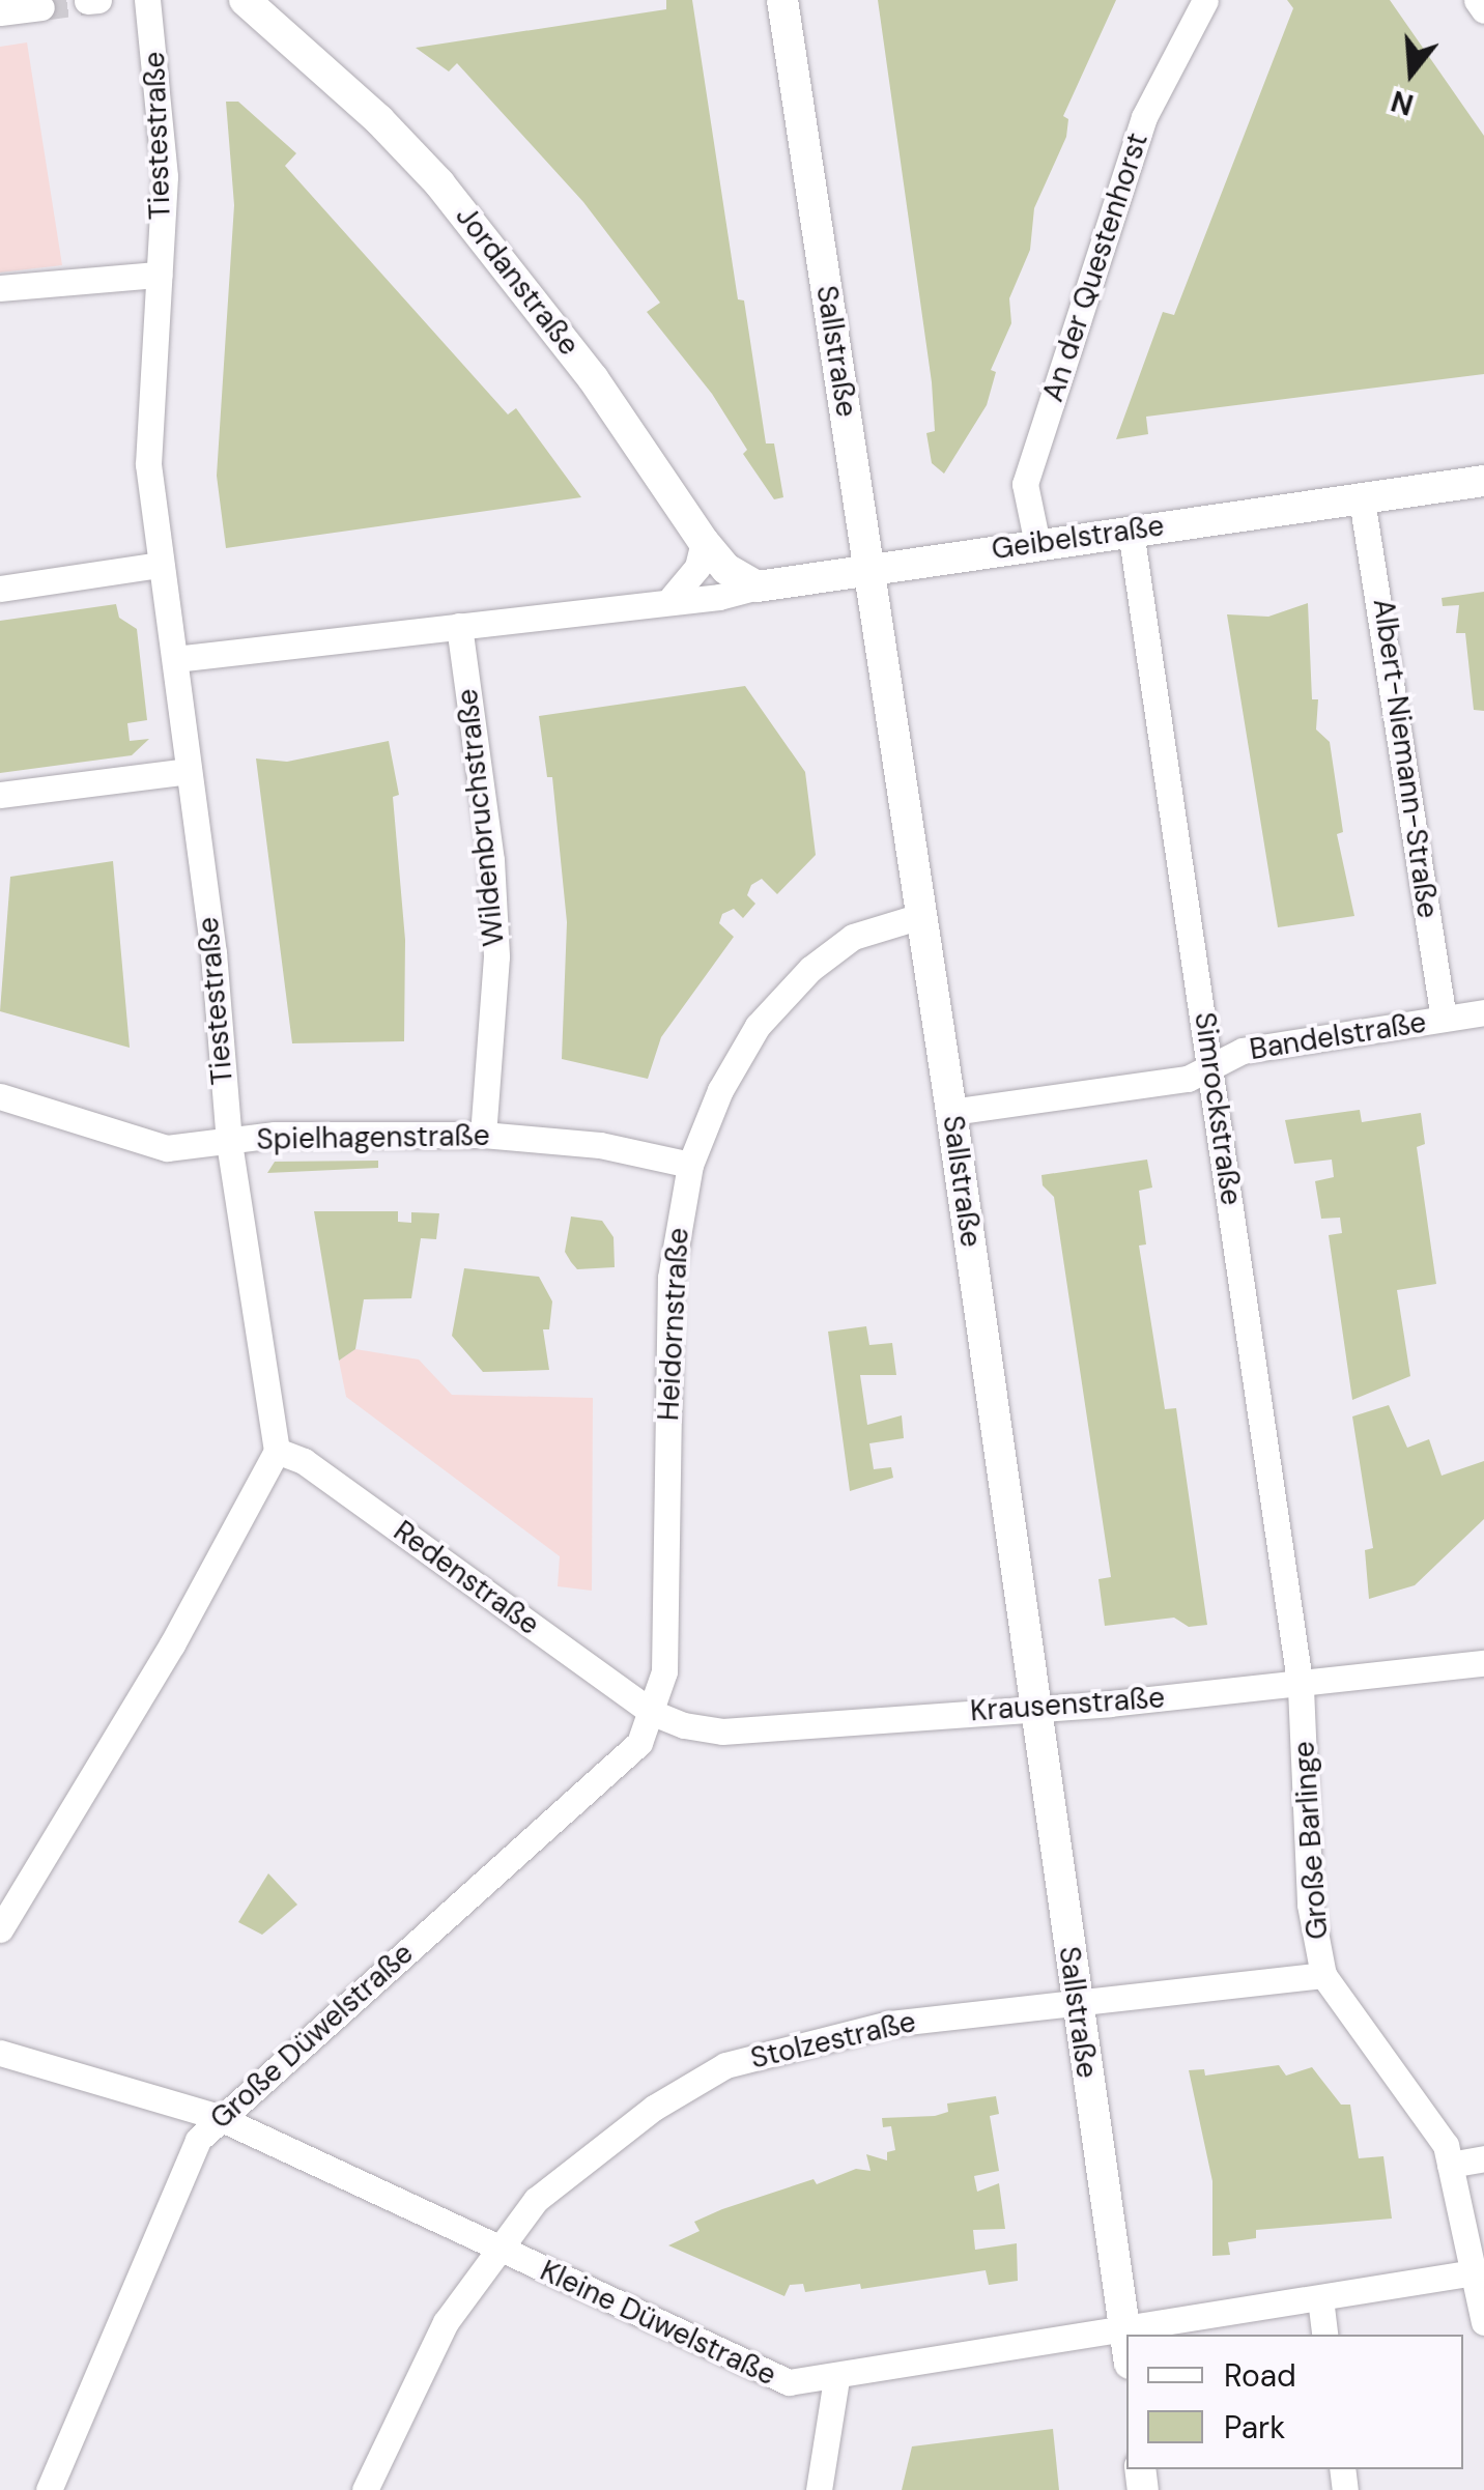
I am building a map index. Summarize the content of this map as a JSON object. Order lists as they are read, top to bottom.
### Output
{
  "streets": {
    "street": [
      "Tiestestraße",
      "An der Questenhorst",
      "Jordanstraße",
      "Sallstraße",
      "Geibelstraße",
      "Albert-Niemann-Straße",
      "Wildenbruchstraße",
      "Bandelstraße",
      "Simrockstraße",
      "Spielhagenstraße",
      "Heidornstraße",
      "Redenstraße",
      "Krausenstraße",
      "Große Barlinge",
      "Große Düwelstraße",
      "Stolzestraße",
      "Kleine Düwelstraße"
    ]
  },
  "crossings": [
    ["Tiestestraße", "Geibelstraße"],
    ["Tiestestraße", "Spielhagenstraße"],
    ["Tiestestraße", "Redenstraße"],
    ["An der Questenhorst", "Geibelstraße"],
    ["Jordanstraße", "Geibelstraße"],
    ["Sallstraße", "Geibelstraße"],
    ["Sallstraße", "Bandelstraße"],
    ["Sallstraße", "Heidornstraße"],
    ["Sallstraße", "Krausenstraße"],
    ["Sallstraße", "Stolzestraße"],
    ["Sallstraße", "Kleine Düwelstraße"],
    ["Geibelstraße", "Albert-Niemann-Straße"],
    ["Geibelstraße", "Wildenbruchstraße"],
    ["Geibelstraße", "Simrockstraße"],
    ["Albert-Niemann-Straße", "Bandelstraße"],
    ["Wildenbruchstraße", "Spielhagenstraße"],
    ["Bandelstraße", "Simrockstraße"],
    ["Simrockstraße", "Krausenstraße"],
    ["Simrockstraße", "Große Barlinge"],
    ["Spielhagenstraße", "Heidornstraße"],
    ["Heidornstraße", "Redenstraße"],
    ["Heidornstraße", "Krausenstraße"],
    ["Heidornstraße", "Große Düwelstraße"],
    ["Redenstraße", "Krausenstraße"],
    ["Redenstraße", "Große Düwelstraße"],
    ["Krausenstraße", "Große Barlinge"],
    ["Krausenstraße", "Große Düwelstraße"],
    ["Große Barlinge", "Stolzestraße"],
    ["Große Barlinge", "Kleine Düwelstraße"],
    ["Große Düwelstraße", "Kleine Düwelstraße"],
    ["Stolzestraße", "Kleine Düwelstraße"]
  ],
  "legend": ["Road", "Park"],
  "north": "bottom"
}
